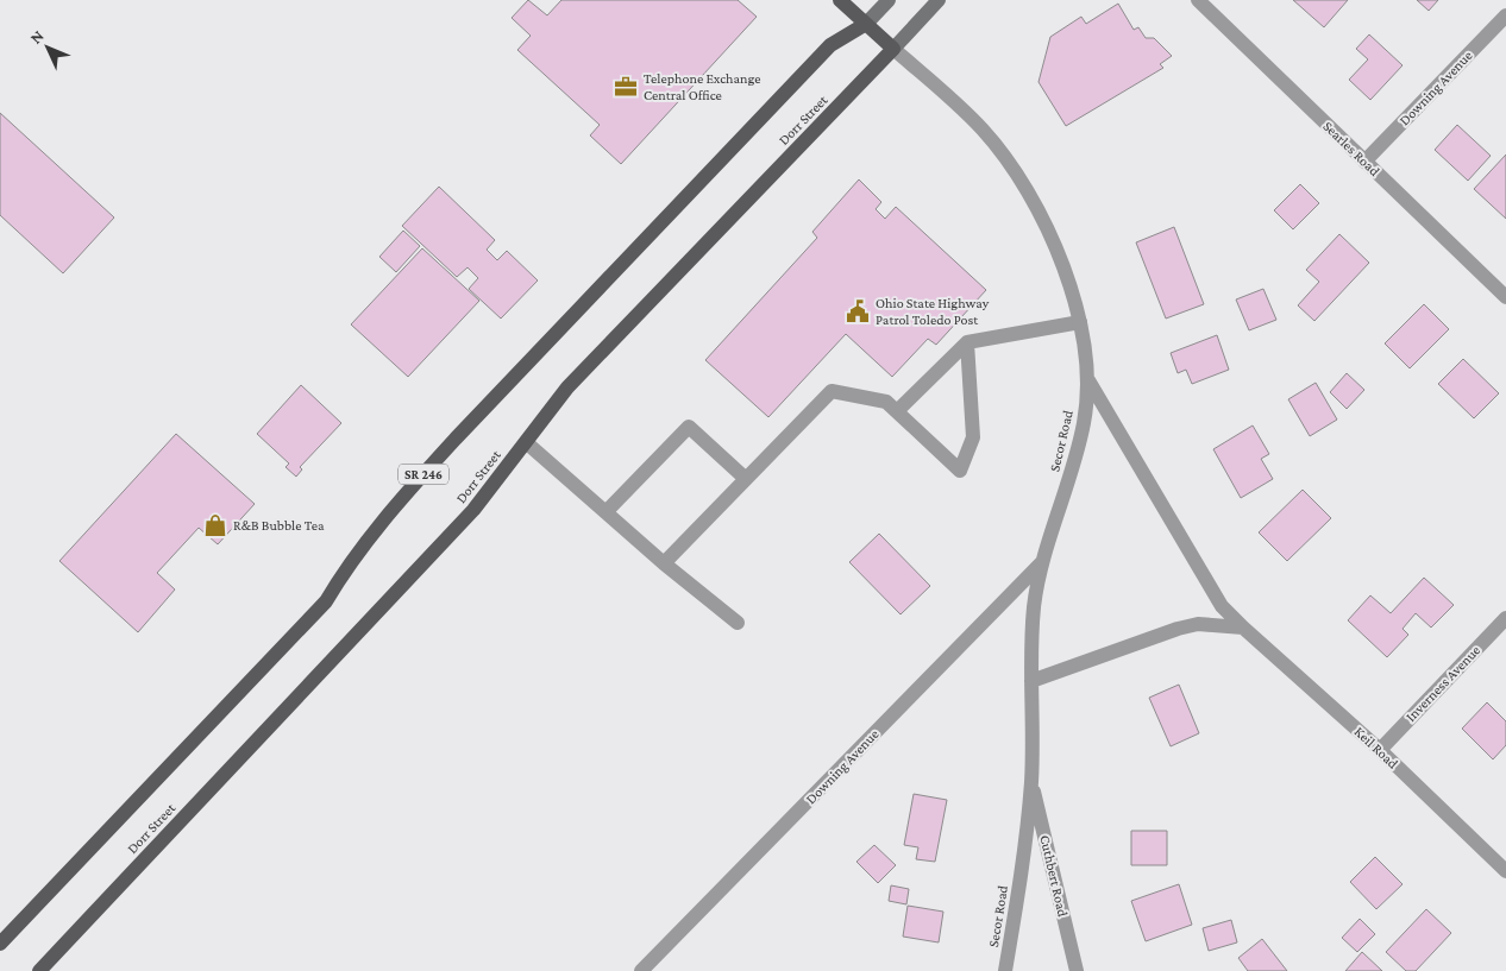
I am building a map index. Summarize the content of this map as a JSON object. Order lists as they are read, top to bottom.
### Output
{
  "streets": {
    "main road": ["Dorr Street", "Secor Road", "SR 246"],
    "street": [
      "Downing Avenue",
      "Searles Road",
      "Inverness Avenue",
      "Keil Road",
      "Cuthbert Road"
    ]
  },
  "crossings": [
    ["Downing Avenue", "Searles Road"],
    ["Downing Avenue", "Secor Road"],
    ["Dorr Street", "Secor Road"],
    ["Secor Road", "Keil Road"],
    ["Secor Road", "Cuthbert Road"],
    ["Inverness Avenue", "Keil Road"]
  ],
  "places": {
    "office": ["Telephone Exchange Central Office"],
    "public building": ["Ohio State Highway Patrol Toledo Post"],
    "shop": ["R&B Bubble Tea"]
  },
  "north": "top left"
}
